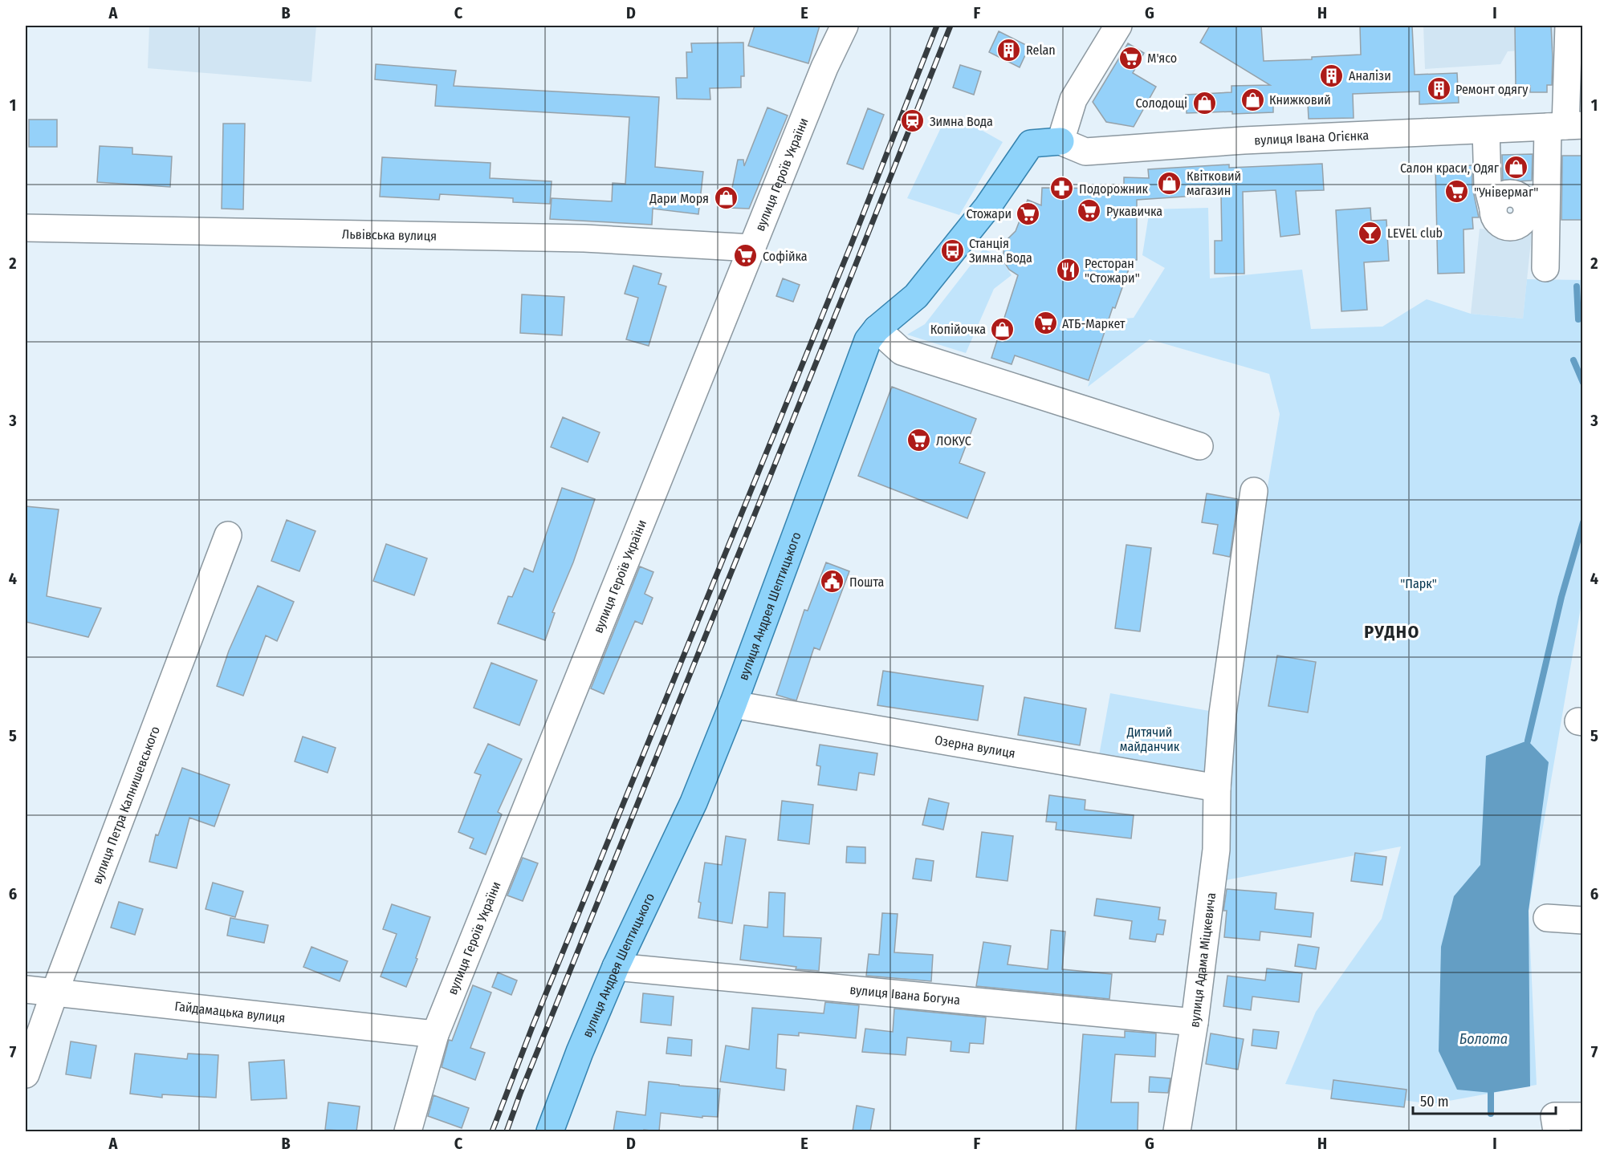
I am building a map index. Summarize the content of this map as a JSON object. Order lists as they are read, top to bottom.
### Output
{
  "streets": {
    "main road": ["вулиця Андрея Шептицького"],
    "street": [
      "вулиця Івана Огієнка",
      "вулиця Героїв України",
      "Львівська вулиця",
      "Озерна вулиця",
      "вулиця Петра Калнишевського",
      "вулиця Адама Міцкевича",
      "вулиця Івана Богуна",
      "Гайдамацька вулиця"
    ]
  },
  "crossings": [
    ["вулиця Івана Огієнка", "вулиця Андрея Шептицького"],
    ["вулиця Героїв України", "Львівська вулиця"],
    ["вулиця Героїв України", "Гайдамацька вулиця"],
    ["вулиця Андрея Шептицького", "Озерна вулиця"],
    ["вулиця Андрея Шептицького", "вулиця Івана Богуна"],
    ["Озерна вулиця", "вулиця Адама Міцкевича"],
    ["вулиця Петра Калнишевського", "Гайдамацька вулиця"],
    ["вулиця Адама Міцкевича", "вулиця Івана Богуна"]
  ],
  "districts": ["РУДНО"],
  "water": ["Болота"],
  "parks": ["\"Парк\"", "Дитячий майданчик"],
  "places": {
    "building": ["Relan", "Аналізи", "Ремонт одягу"],
    "supermarket": [
      "М'ясо",
      "\"Універмаг\"",
      "Рукавичка",
      "Стожари",
      "Софійка",
      "АТБ-Маркет",
      "ЛОКУС"
    ],
    "shop": [
      "Книжковий",
      "Солодощі",
      "Салон краси, Одяг",
      "Квітковий магазин",
      "Дари Моря",
      "Копійочка"
    ],
    "station": ["Зимна Вода"],
    "pharmacy": ["Подорожник"],
    "bar": ["LEVEL club"],
    "bus stop": ["Станція Зимна Вода"],
    "restaurant": ["Ресторан \"Стожари\""],
    "public building": ["Пошта"]
  },
  "scale_bar": "50 m",
  "grid": {
    "columns": [
      "A",
      "B",
      "C",
      "D",
      "E",
      "F",
      "G",
      "H",
      "I"
    ],
    "rows": [
      "1",
      "2",
      "3",
      "4",
      "5",
      "6",
      "7"
    ]
  }
}
